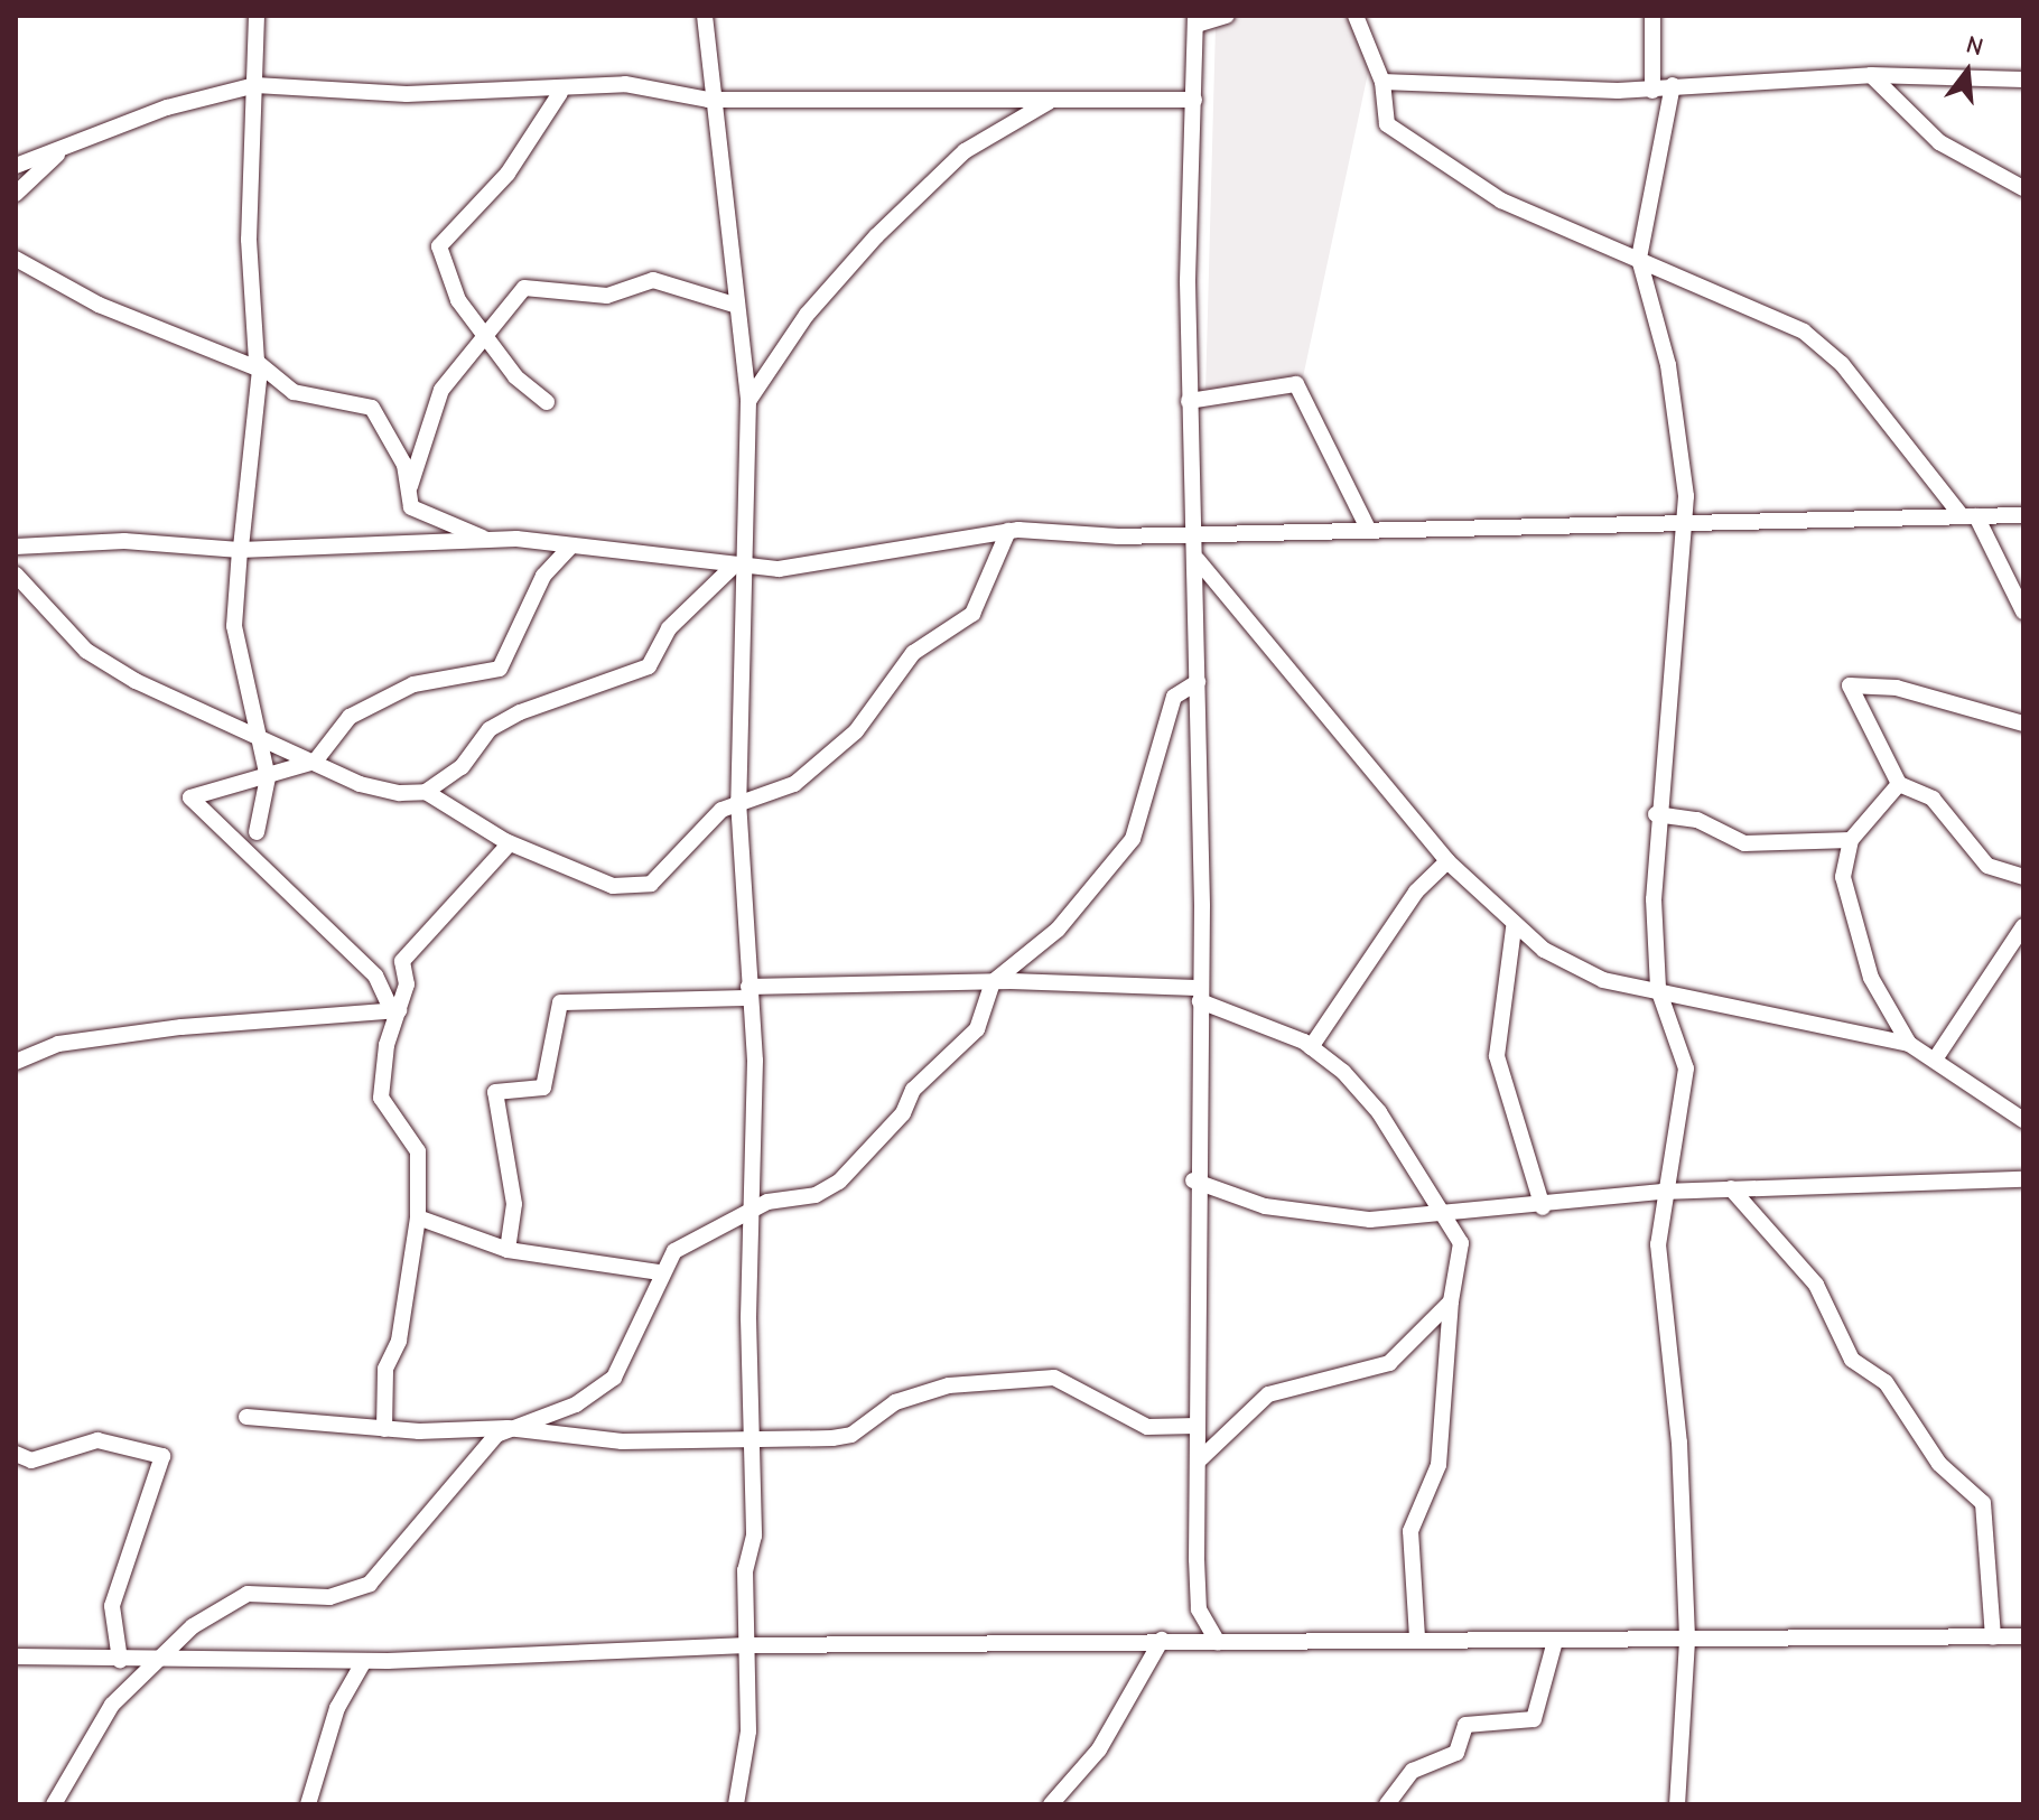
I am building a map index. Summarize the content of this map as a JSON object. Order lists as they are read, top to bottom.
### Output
{
  "north": "top"
}
